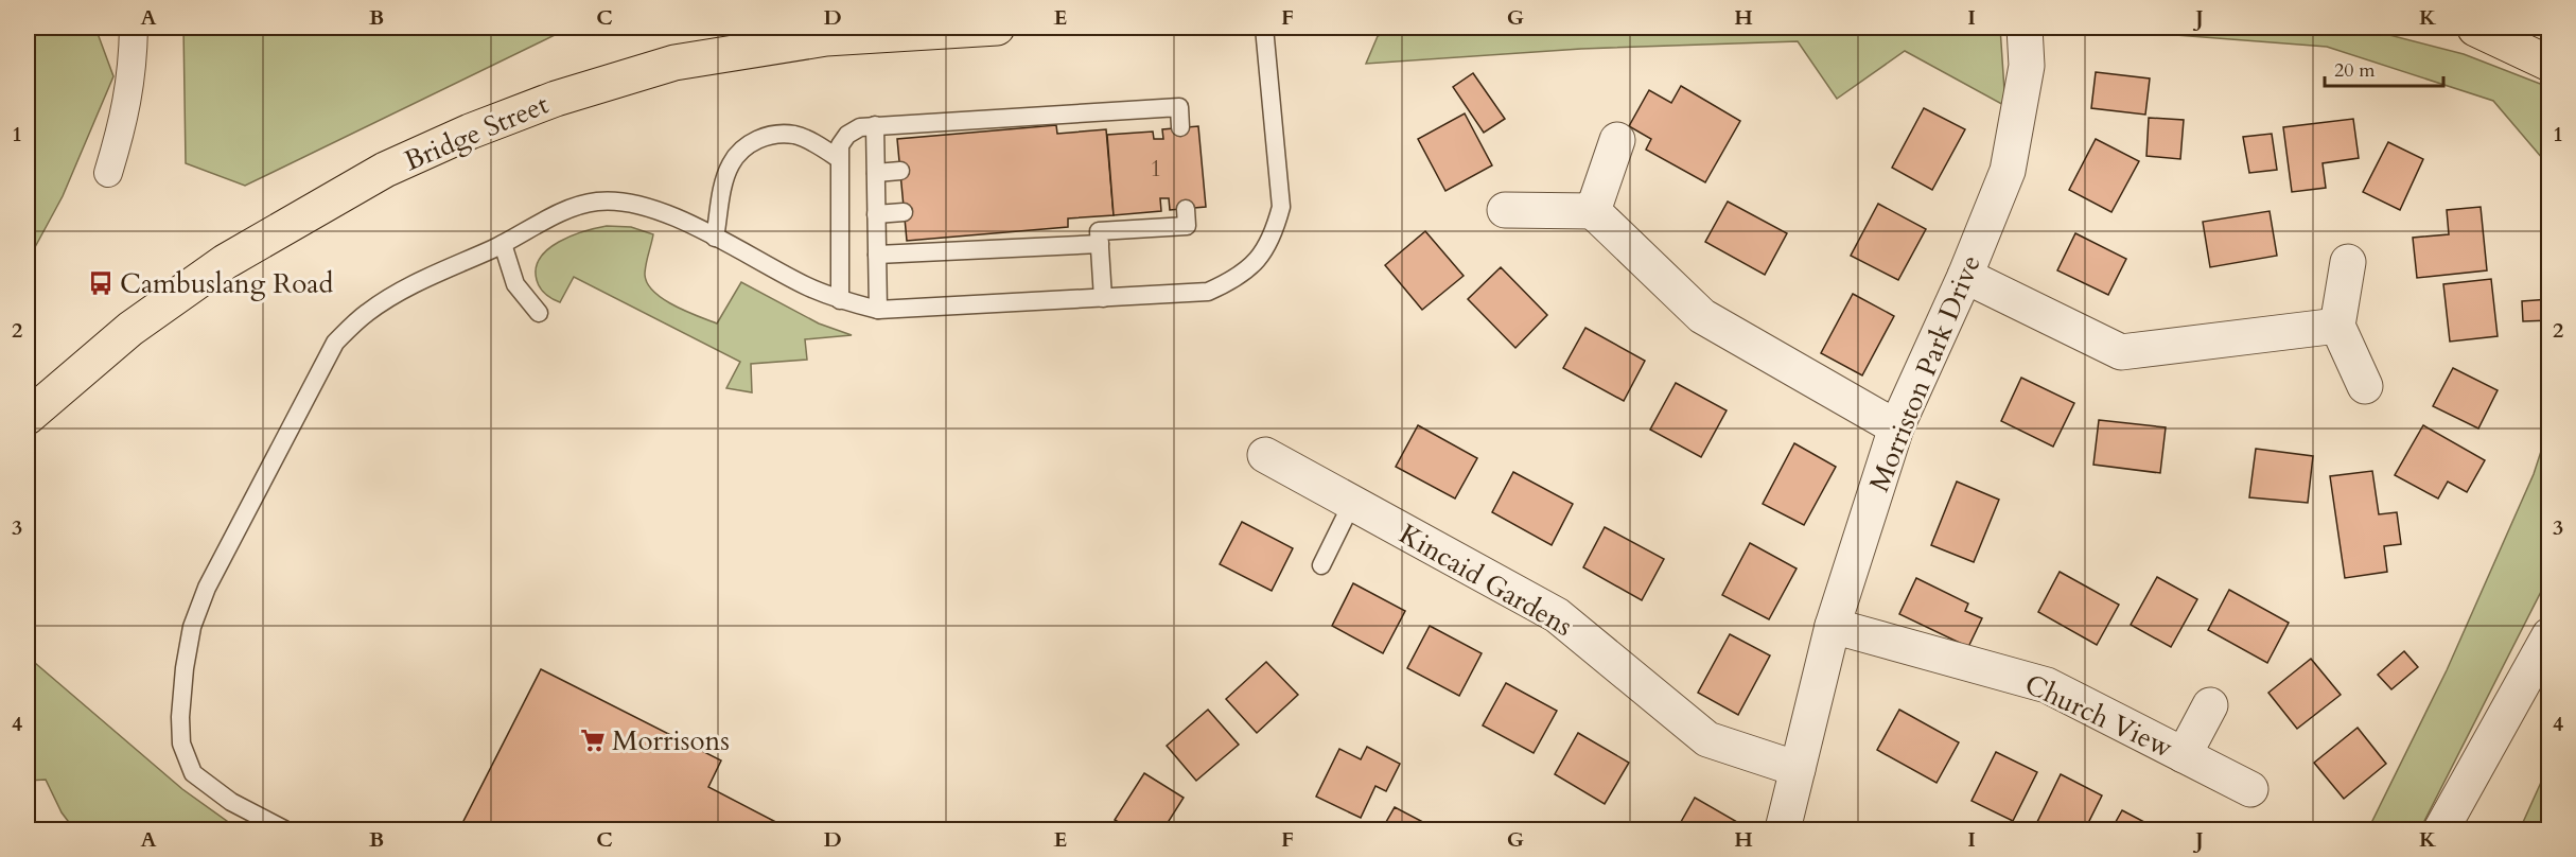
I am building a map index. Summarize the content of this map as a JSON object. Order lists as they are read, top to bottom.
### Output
{
  "streets": {
    "main road": ["Bridge Street"],
    "street": ["Morriston Park Drive", "Kincaid Gardens", "Church View"]
  },
  "crossings": [
    ["Morriston Park Drive", "Kincaid Gardens"],
    ["Morriston Park Drive", "Church View"]
  ],
  "places": {
    "bus stop": ["Cambuslang Road"],
    "supermarket": ["Morrisons"]
  },
  "house_numbers": ["1"],
  "scale_bar": "20 m",
  "grid": {
    "columns": [
      "A",
      "B",
      "C",
      "D",
      "E",
      "F",
      "G",
      "H",
      "I",
      "J",
      "K"
    ],
    "rows": [
      "1",
      "2",
      "3",
      "4"
    ]
  }
}
